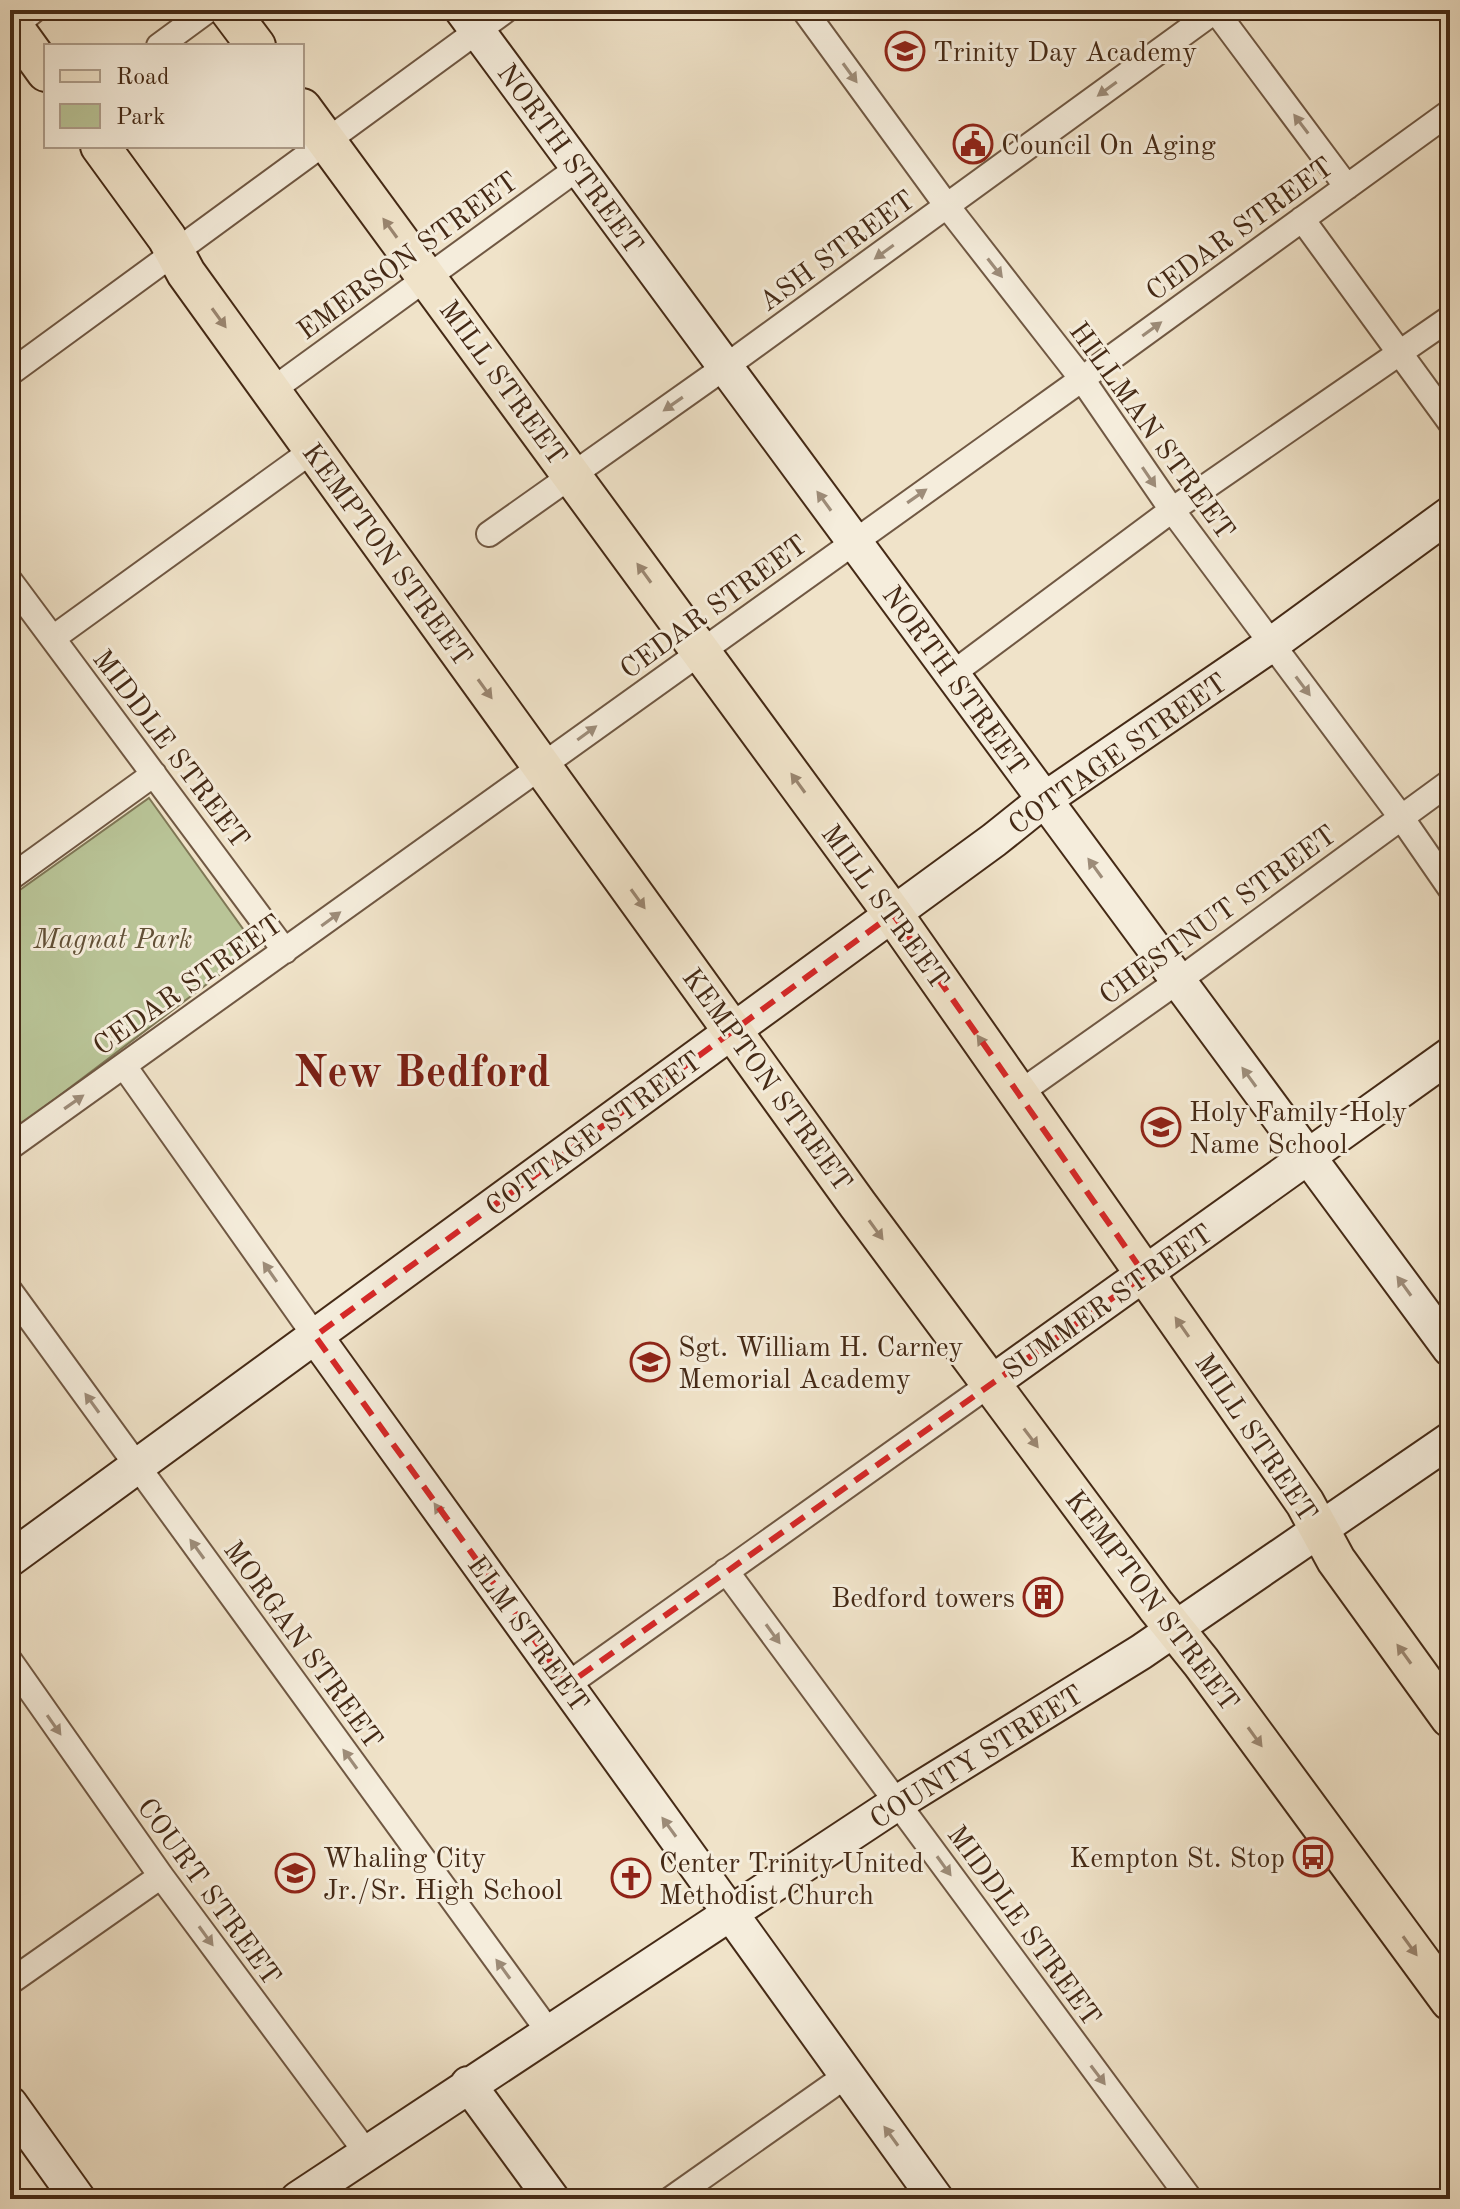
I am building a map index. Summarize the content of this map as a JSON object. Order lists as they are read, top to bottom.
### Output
{
  "streets": {
    "main road": [
      "NORTH STREET",
      "MILL STREET",
      "KEMPTON STREET",
      "COTTAGE STREET",
      "SUMMER STREET",
      "ELM STREET",
      "COUNTY STREET"
    ],
    "street": [
      "CEDAR STREET",
      "ASH STREET",
      "EMERSON STREET",
      "HILLMAN STREET",
      "MIDDLE STREET",
      "CHESTNUT STREET",
      "MORGAN STREET",
      "COURT STREET"
    ]
  },
  "crossings": [
    ["NORTH STREET", "CEDAR STREET"],
    ["NORTH STREET", "ASH STREET"],
    ["NORTH STREET", "EMERSON STREET"],
    ["NORTH STREET", "COTTAGE STREET"],
    ["NORTH STREET", "CHESTNUT STREET"],
    ["NORTH STREET", "SUMMER STREET"],
    ["CEDAR STREET", "MILL STREET"],
    ["CEDAR STREET", "HILLMAN STREET"],
    ["CEDAR STREET", "KEMPTON STREET"],
    ["CEDAR STREET", "MIDDLE STREET"],
    ["CEDAR STREET", "ELM STREET"],
    ["ASH STREET", "MILL STREET"],
    ["ASH STREET", "HILLMAN STREET"],
    ["EMERSON STREET", "MILL STREET"],
    ["EMERSON STREET", "KEMPTON STREET"],
    ["MILL STREET", "COTTAGE STREET"],
    ["MILL STREET", "CHESTNUT STREET"],
    ["MILL STREET", "SUMMER STREET"],
    ["MILL STREET", "COUNTY STREET"],
    ["HILLMAN STREET", "COTTAGE STREET"],
    ["HILLMAN STREET", "CHESTNUT STREET"],
    ["KEMPTON STREET", "COTTAGE STREET"],
    ["KEMPTON STREET", "SUMMER STREET"],
    ["KEMPTON STREET", "COUNTY STREET"],
    ["MIDDLE STREET", "SUMMER STREET"],
    ["MIDDLE STREET", "COUNTY STREET"],
    ["COTTAGE STREET", "ELM STREET"],
    ["COTTAGE STREET", "MORGAN STREET"],
    ["SUMMER STREET", "ELM STREET"],
    ["ELM STREET", "COUNTY STREET"],
    ["MORGAN STREET", "COUNTY STREET"],
    ["COUNTY STREET", "COURT STREET"]
  ],
  "one_way": [
    "NORTH STREET",
    "ASH STREET",
    "MILL STREET",
    "HILLMAN STREET",
    "KEMPTON STREET",
    "MIDDLE STREET",
    "ELM STREET",
    "MORGAN STREET",
    "COURT STREET"
  ],
  "districts": ["New Bedford"],
  "parks": ["Magnat Park"],
  "places": {
    "school or university": [
      "Trinity Day Academy",
      "Holy Family-Holy Name School",
      "Sgt. William H. Carney Memorial Academy",
      "Whaling City Jr./Sr. High School"
    ],
    "public building": ["Council On Aging"],
    "building": ["Bedford towers"],
    "bus stop": ["Kempton St. Stop"],
    "church": ["Center Trinity United Methodist Church"]
  },
  "legend": ["Road", "Park"]
}
